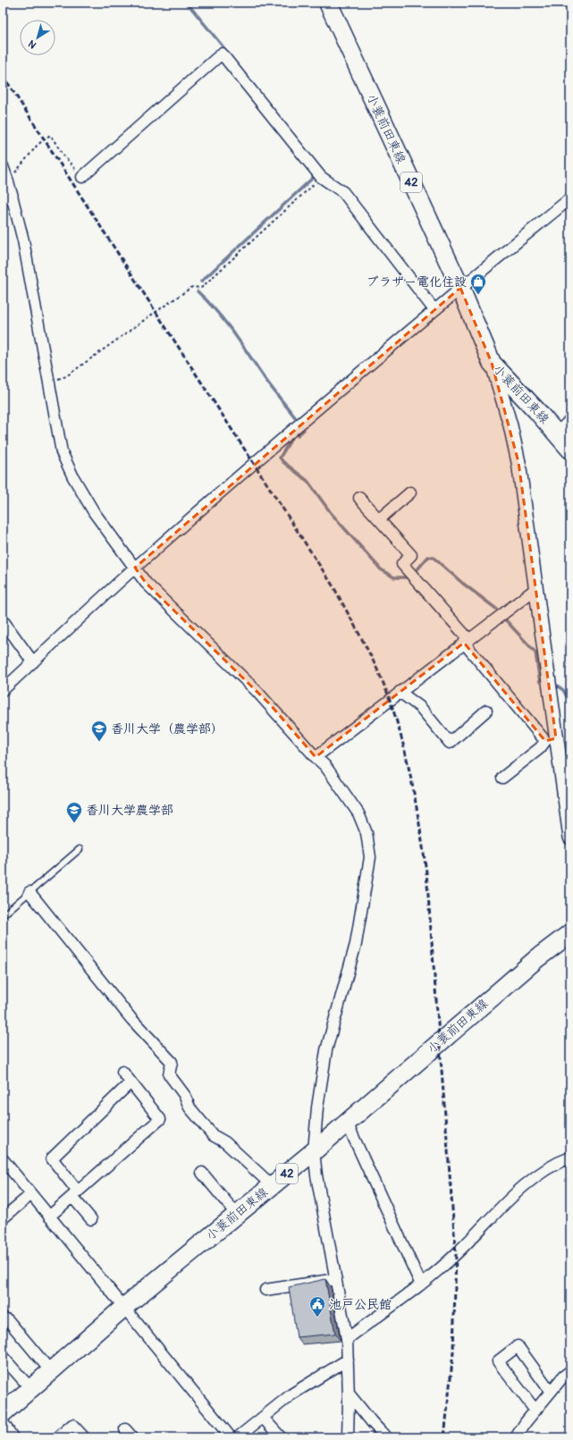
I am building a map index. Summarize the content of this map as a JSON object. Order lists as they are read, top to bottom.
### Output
{
  "streets": {
    "main road": ["小蓑前田東線", "42"]
  },
  "places": {
    "shop": ["ブラザー電化住設"],
    "school or university": ["香川大学（農学部）", "香川大学農学部"],
    "public building": ["池戸公民館"]
  },
  "north": "bottom left"
}
